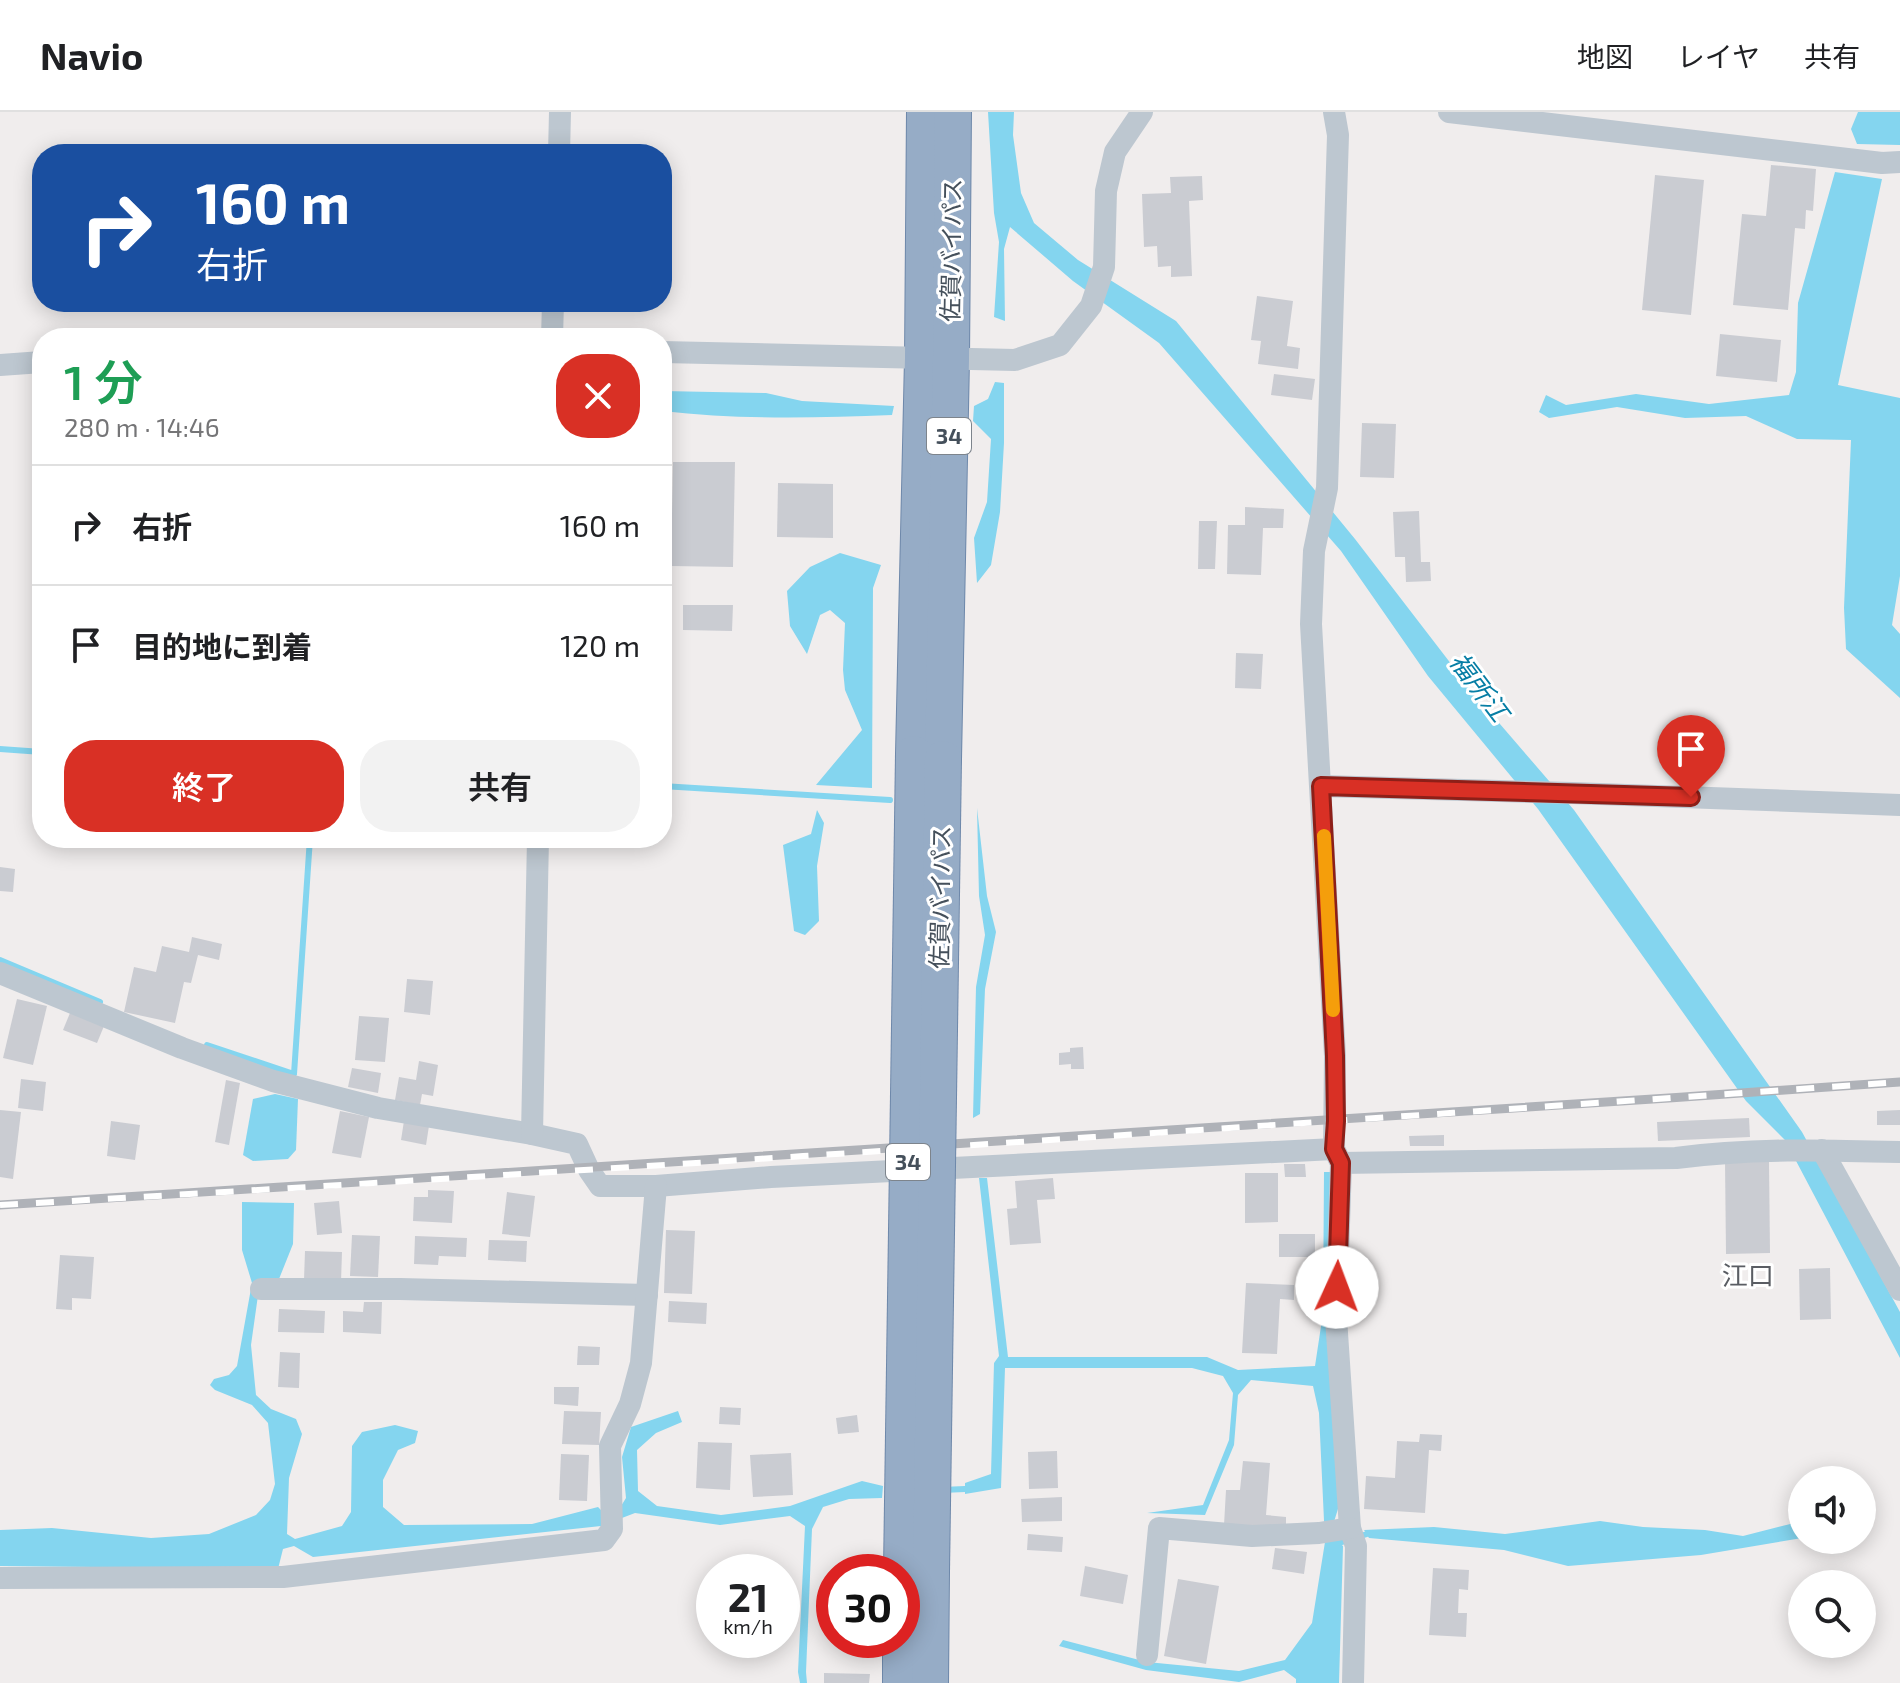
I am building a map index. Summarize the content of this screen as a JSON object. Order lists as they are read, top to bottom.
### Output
{
  "streets": {
    "highway": ["佐賀バイパス", "34"]
  },
  "districts": ["江口"],
  "water": ["福所江"],
  "page": {
    "header": "Navio",
    "nav": ["地図", "レイヤ", "共有"],
    "turn": ["160 m", "右折"],
    "heading": ["1 分", "280 m · 14:46"],
    "list": [
      {
        "name": "右折",
        "value": "160 m"
      },
      {
        "name": "目的地に到着",
        "value": "120 m"
      }
    ],
    "buttons": ["終了", "共有"],
    "speed": "21 km/h",
    "limit": "30"
  }
}
